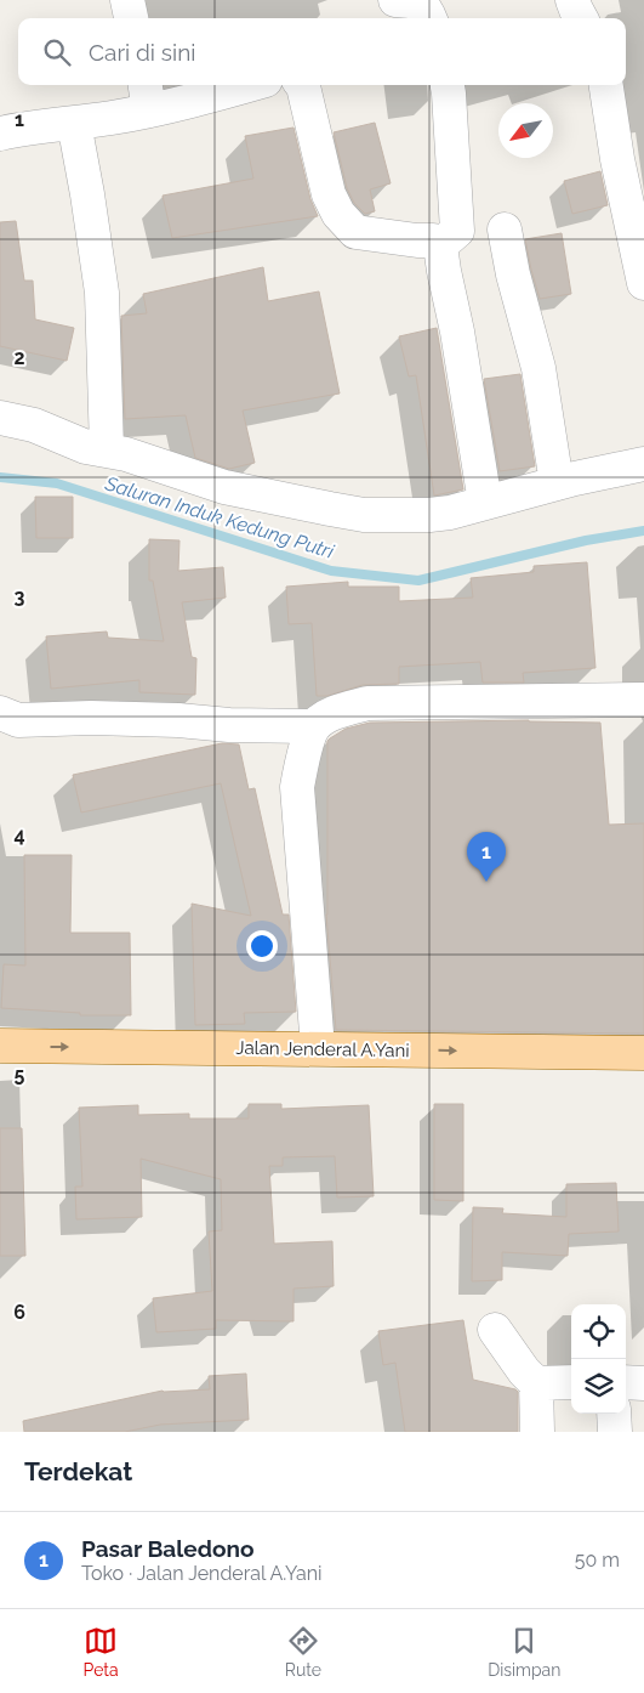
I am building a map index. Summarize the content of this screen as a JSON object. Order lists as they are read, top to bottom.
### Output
{
  "streets": {
    "main road": ["Jalan Jenderal A.Yani"]
  },
  "one_way": ["Jalan Jenderal A.Yani"],
  "water": ["Saluran Induk Kedung Putri"],
  "north": "bottom left",
  "page": {
    "search": "Cari di sini",
    "pins": "1",
    "heading": "Terdekat",
    "list": [
      {
        "mark": "1",
        "name": "Pasar Baledono",
        "note": "Toko · Jalan Jenderal A.Yani",
        "value": "50 m"
      }
    ],
    "nav": ["Peta", "Rute", "Disimpan"]
  },
  "grid": {
    "rows": [
      "1",
      "2",
      "3",
      "4",
      "5",
      "6"
    ]
  }
}
